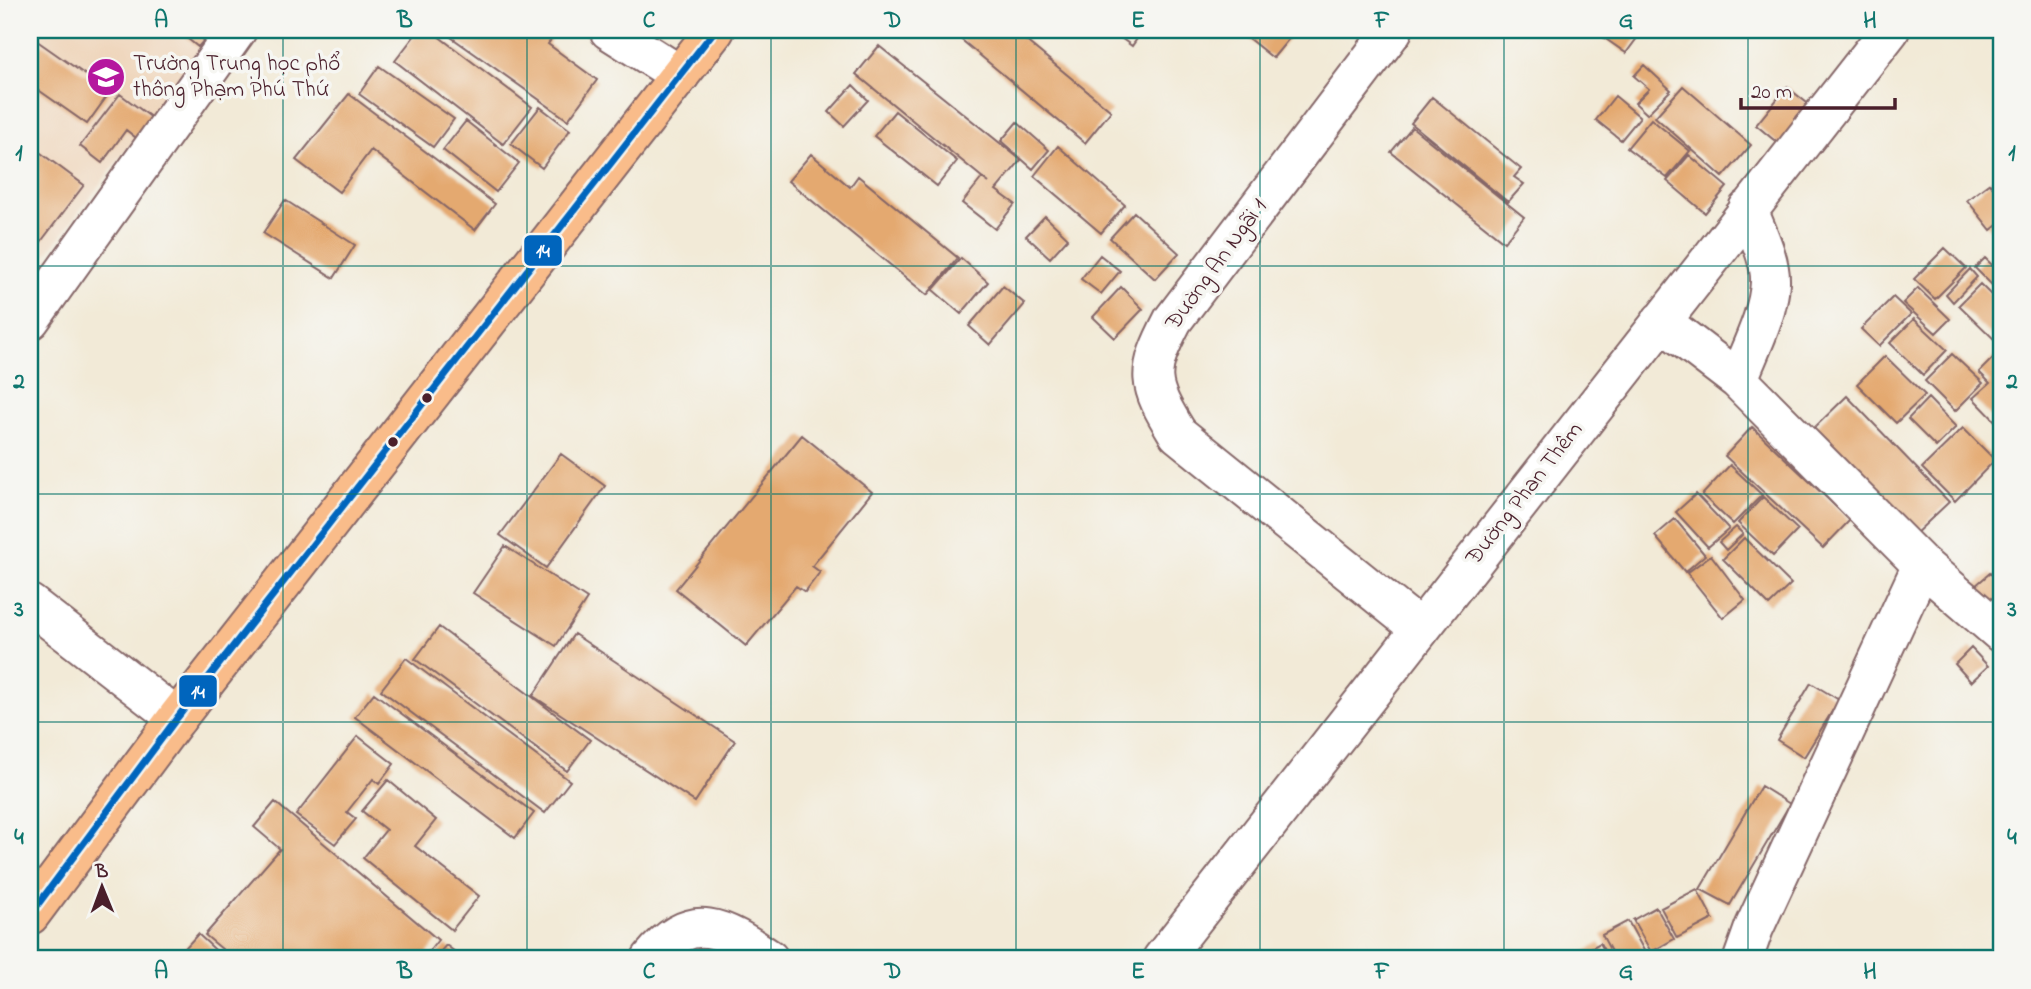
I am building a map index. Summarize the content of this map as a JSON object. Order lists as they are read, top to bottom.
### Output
{
  "streets": {
    "street": ["Đường An Ngãi 1", "Đường Phan Thêm"]
  },
  "crossings": [
    ["Đường An Ngãi 1", "Đường Phan Thêm"]
  ],
  "places": {
    "school or university": ["Trường Trung học phổ thông Phạm Phú Thứ"]
  },
  "lines": ["transit line 14"],
  "scale_bar": "20 m",
  "north": "top",
  "grid": {
    "columns": [
      "A",
      "B",
      "C",
      "D",
      "E",
      "F",
      "G",
      "H"
    ],
    "rows": [
      "1",
      "2",
      "3",
      "4"
    ]
  }
}
